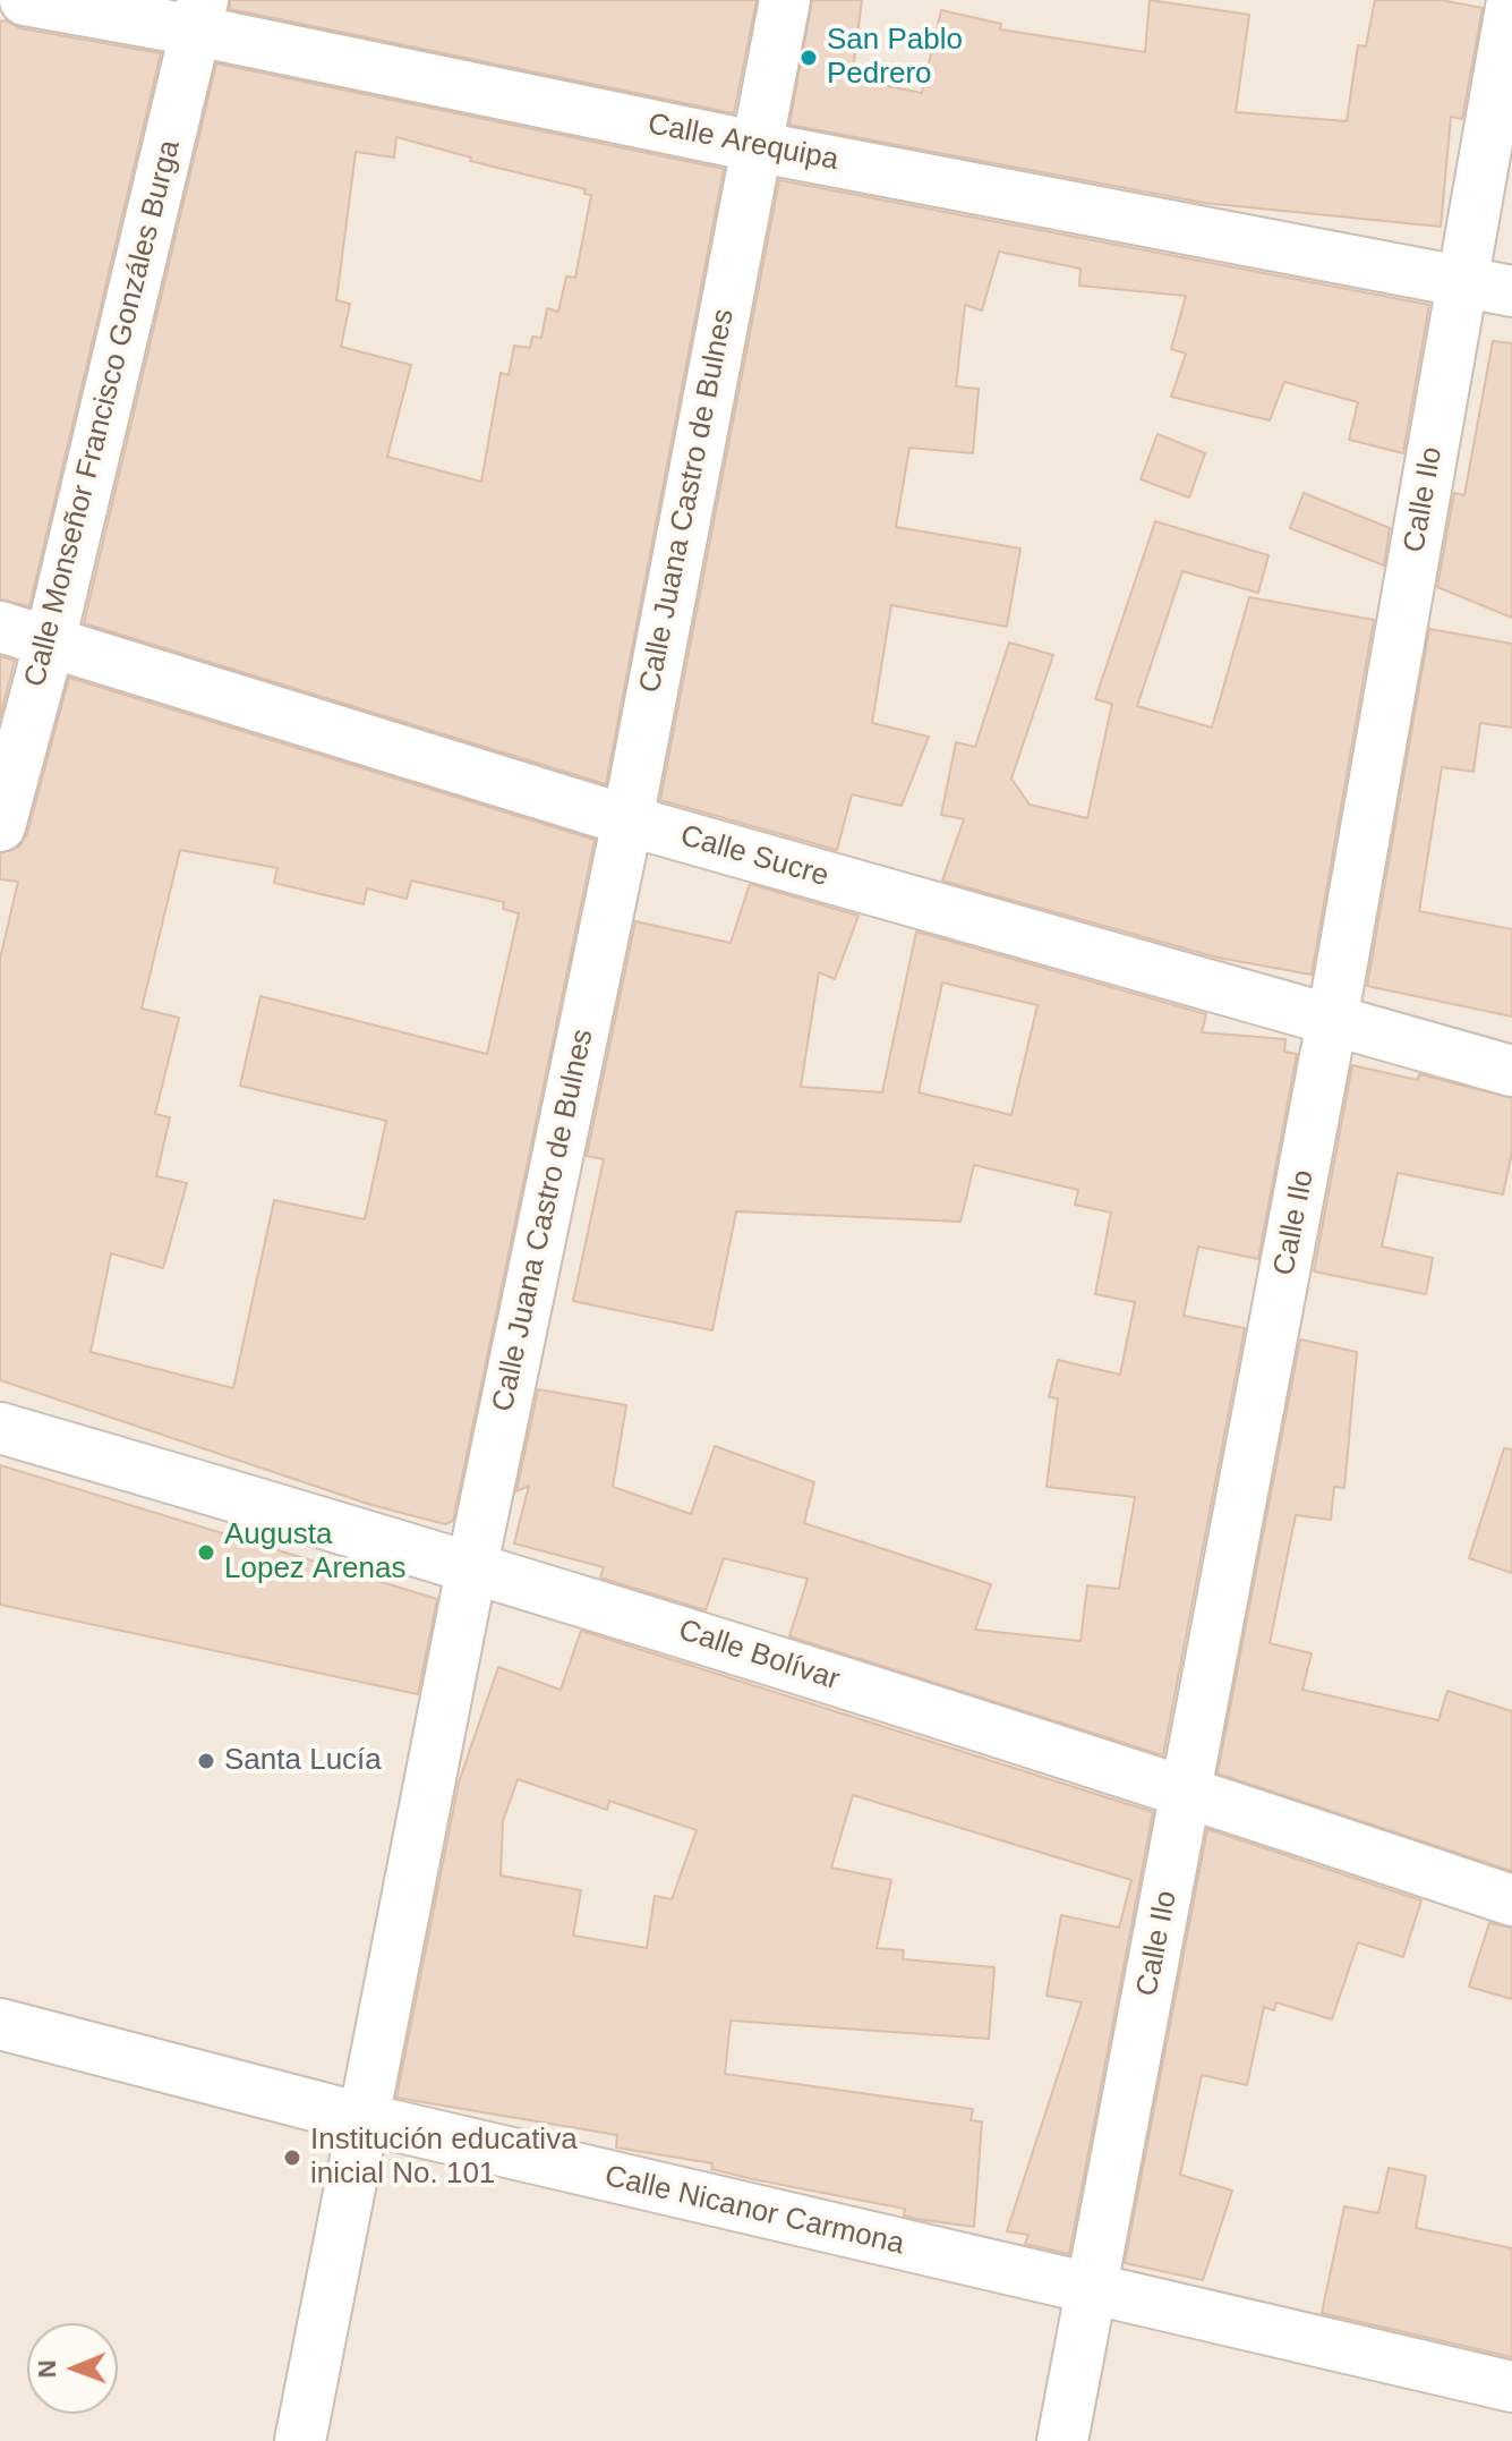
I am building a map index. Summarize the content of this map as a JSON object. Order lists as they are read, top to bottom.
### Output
{
  "streets": {
    "street": [
      "Calle Arequipa",
      "Calle Monseñor Francisco Gonzáles Burga",
      "Calle Ilo",
      "Calle Juana Castro de Bulnes",
      "Calle Sucre",
      "Calle Bolívar",
      "Calle Nicanor Carmona"
    ]
  },
  "crossings": [
    ["Calle Arequipa", "Calle Monseñor Francisco Gonzáles Burga"],
    ["Calle Arequipa", "Calle Ilo"],
    ["Calle Arequipa", "Calle Juana Castro de Bulnes"],
    ["Calle Monseñor Francisco Gonzáles Burga", "Calle Sucre"],
    ["Calle Ilo", "Calle Sucre"],
    ["Calle Ilo", "Calle Bolívar"],
    ["Calle Ilo", "Calle Nicanor Carmona"],
    ["Calle Juana Castro de Bulnes", "Calle Sucre"],
    ["Calle Juana Castro de Bulnes", "Calle Bolívar"],
    ["Calle Juana Castro de Bulnes", "Calle Nicanor Carmona"]
  ],
  "places": [
    "San Pablo Pedrero",
    "Augusta Lopez Arenas",
    "Santa Lucía",
    "Institución educativa inicial No. 101"
  ],
  "north": "left"
}
